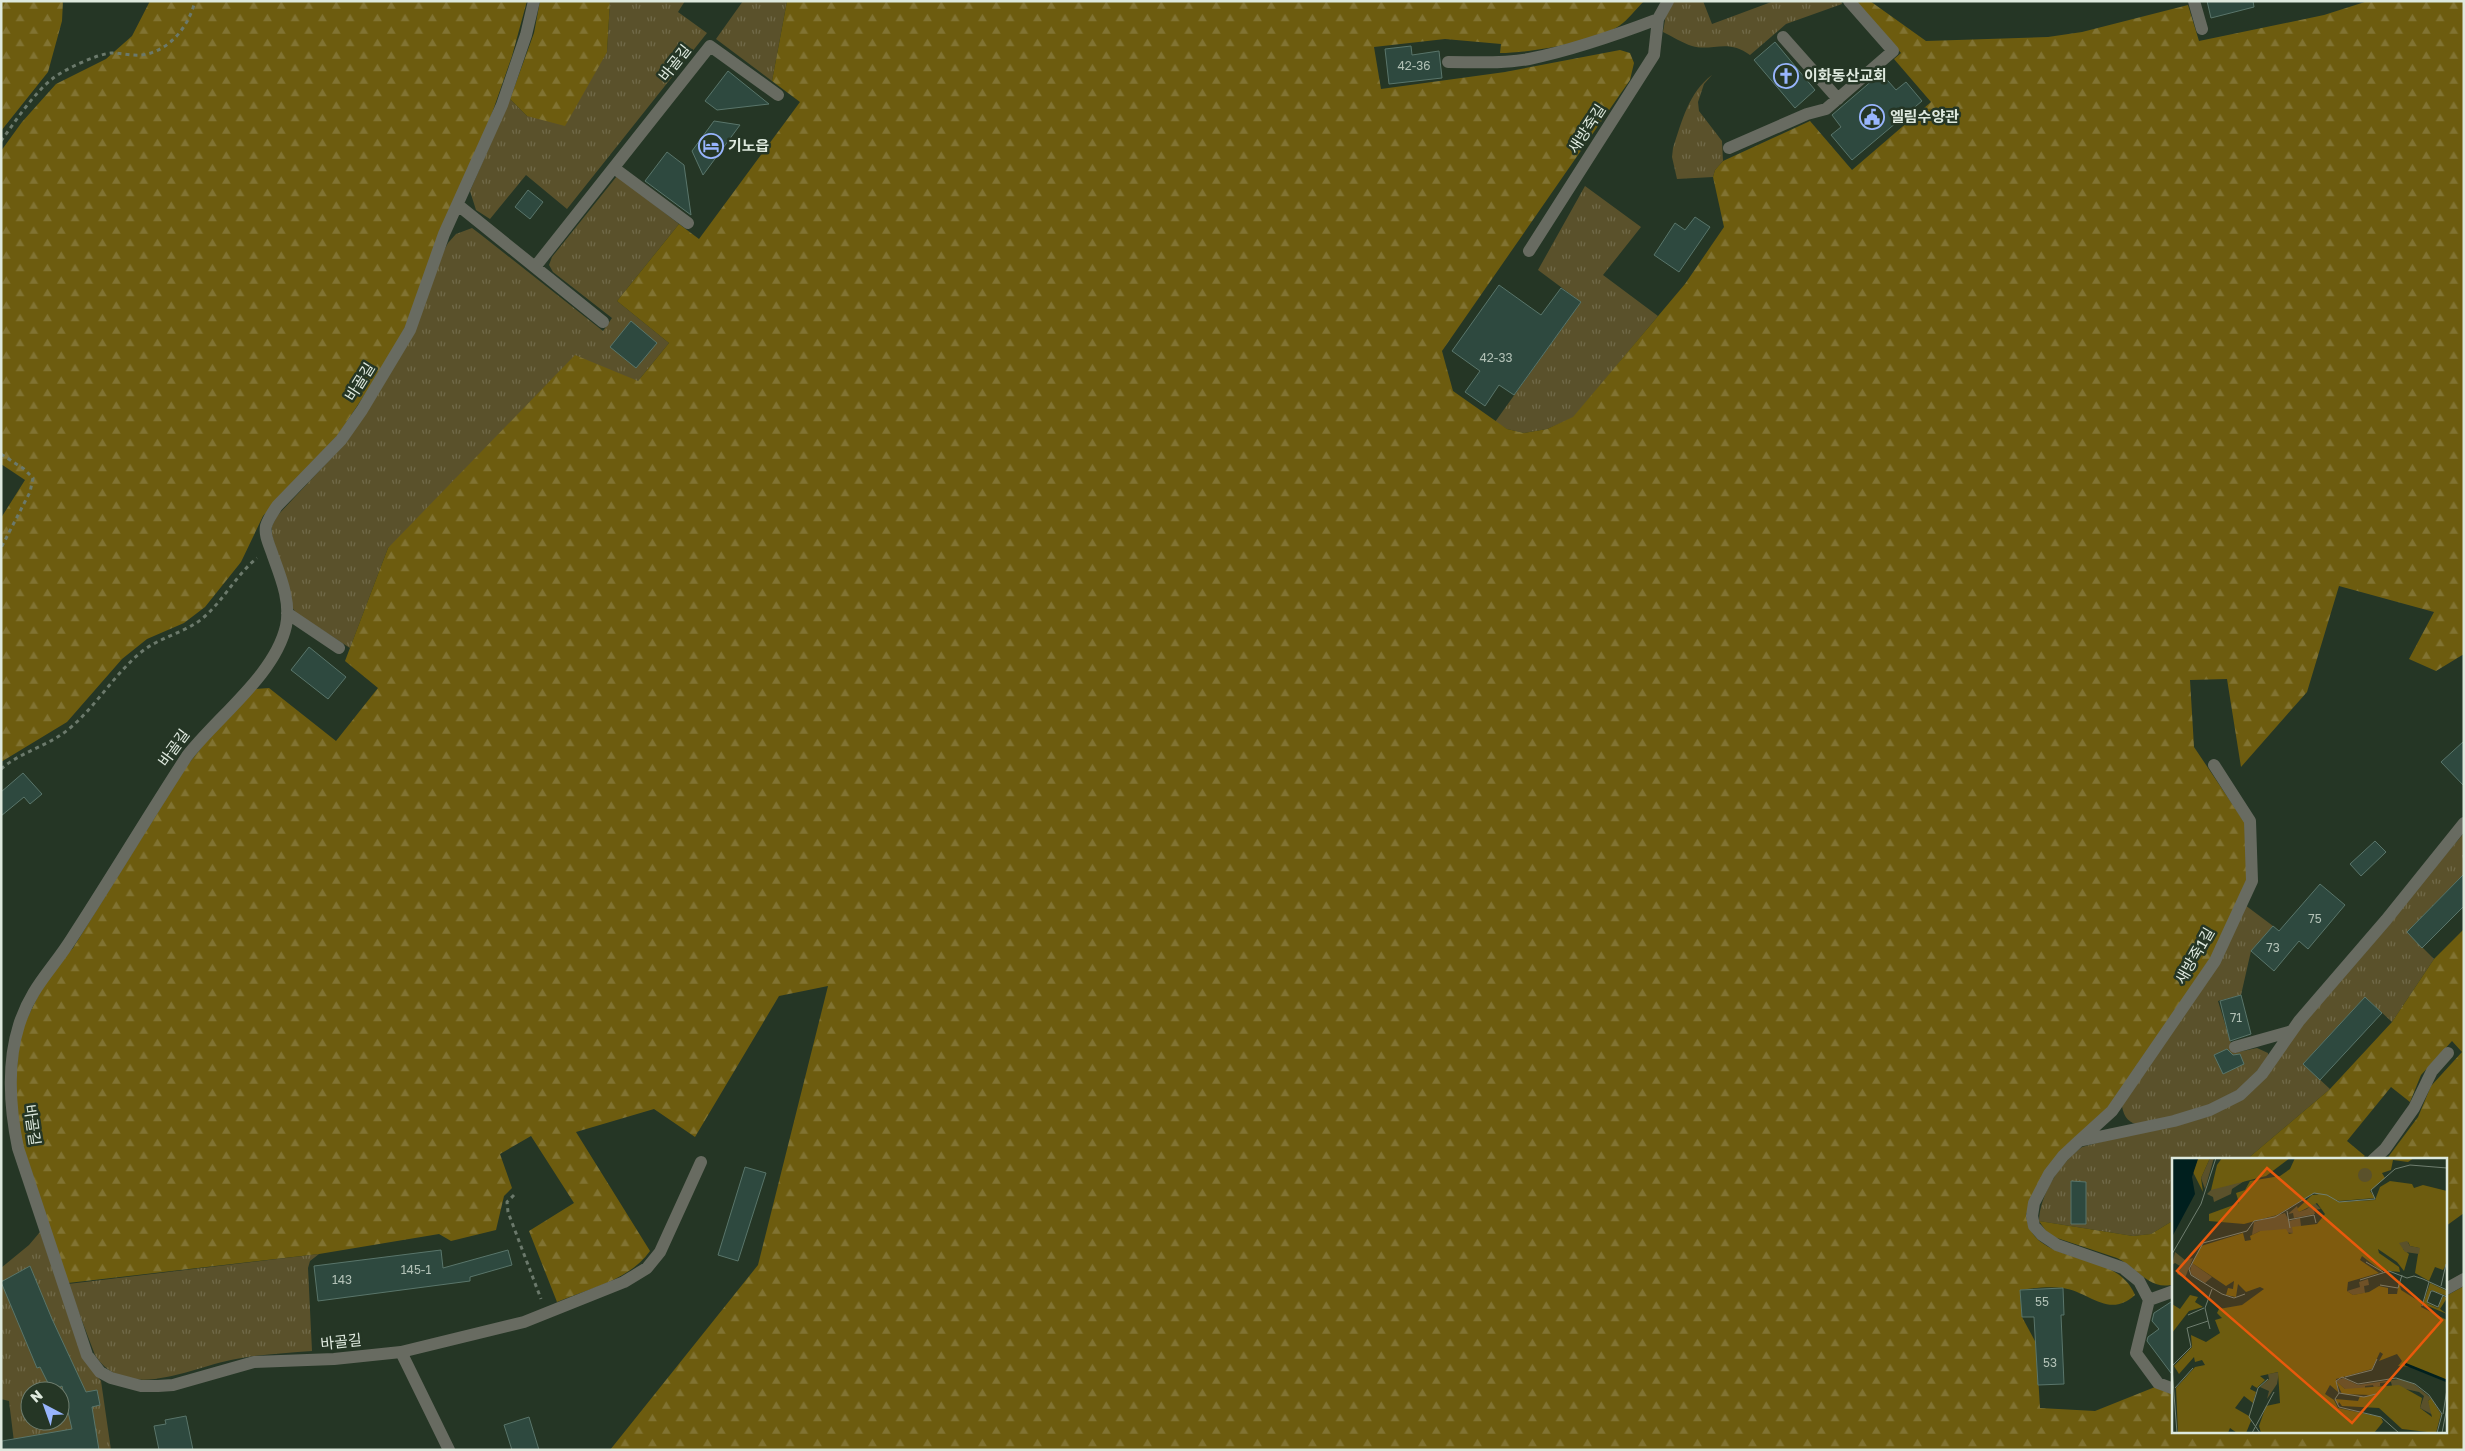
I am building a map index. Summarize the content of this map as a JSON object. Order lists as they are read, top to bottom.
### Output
{
  "streets": {
    "lane": ["바골길", "새방죽길", "새방죽1길"]
  },
  "places": {
    "church": ["이화동산교회"],
    "public building": ["엘림수양관"],
    "hotel": ["기노읍"]
  },
  "house_numbers": [
    "42-36",
    "42-33",
    "75",
    "73",
    "71",
    "145-1",
    "143",
    "55",
    "53"
  ],
  "north": "top left"
}
